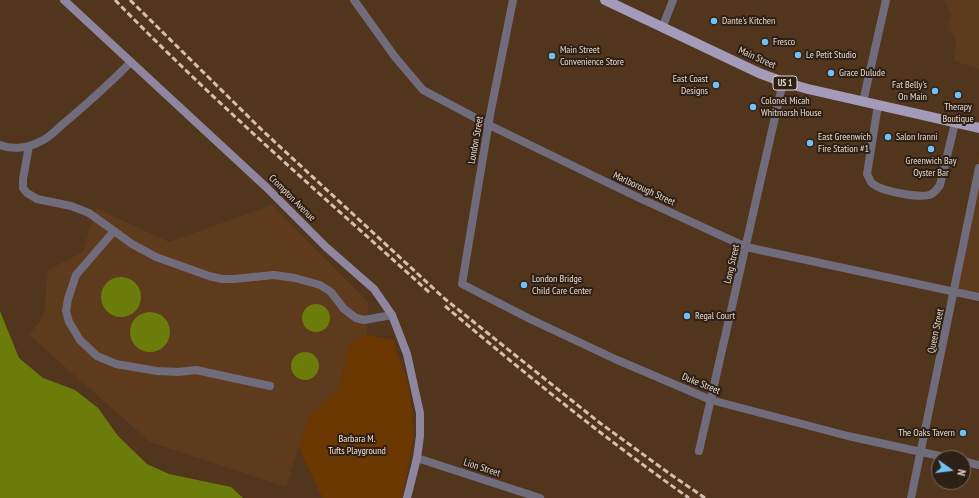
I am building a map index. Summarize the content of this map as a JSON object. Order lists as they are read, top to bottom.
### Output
{
  "streets": {
    "main road": ["Main Street", "US 1"],
    "street": [
      "London Street",
      "Marlborough Street",
      "Crompton Avenue",
      "Long Street",
      "Queen Street",
      "Duke Street",
      "Lion Street"
    ]
  },
  "crossings": [
    ["Main Street", "Long Street"],
    ["London Street", "Marlborough Street"],
    ["London Street", "Duke Street"],
    ["Marlborough Street", "Long Street"],
    ["Marlborough Street", "Queen Street"],
    ["Crompton Avenue", "Lion Street"],
    ["Long Street", "Duke Street"],
    ["Queen Street", "Duke Street"]
  ],
  "parks": ["Barbara M. Tufts Playground"],
  "places": [
    "Dante's Kitchen",
    "Fresco",
    "Le Petit Studio",
    "Main Street Convenience Store",
    "Grace Dulude",
    "East Coast Designs",
    "Fat Belly's On Main",
    "Therapy Boutique",
    "Colonel Micah Whitmarsh House",
    "Salon Iranni",
    "East Greenwich Fire Station #1",
    "Greenwich Bay Oyster Bar",
    "London Bridge Child Care Center",
    "Regal Court",
    "The Oaks Tavern"
  ],
  "north": "right"
}
